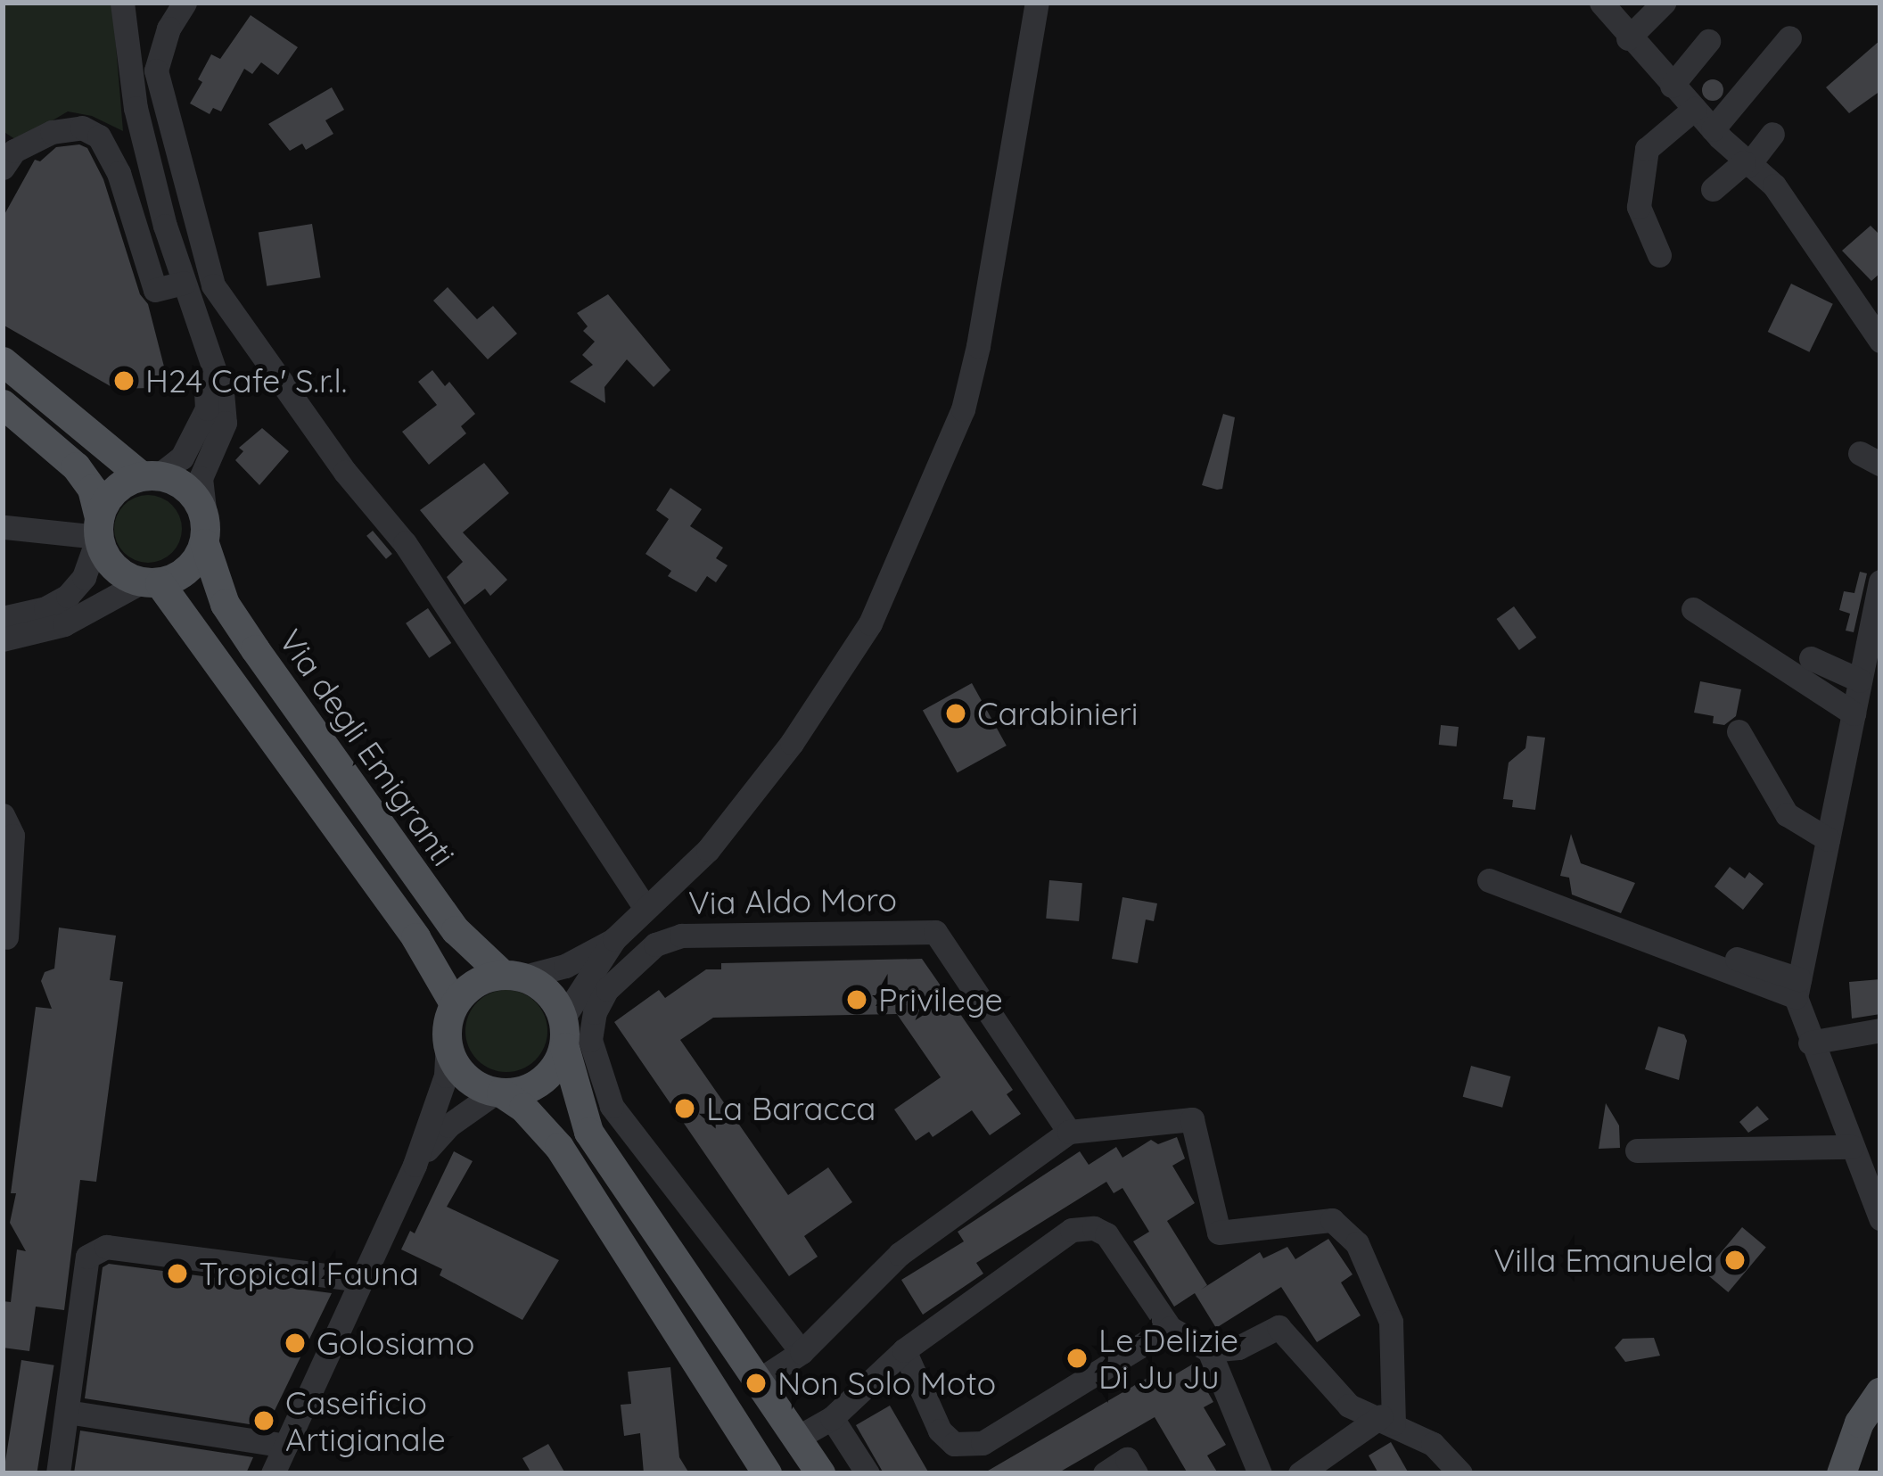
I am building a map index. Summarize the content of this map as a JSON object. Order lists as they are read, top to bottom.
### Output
{
  "streets": {
    "main road": ["Via degli Emigranti"],
    "street": ["Via Aldo Moro"]
  },
  "places": [
    "H24 Cafe' S.r.l.",
    "Carabinieri",
    "Privilege",
    "La Baracca",
    "Villa Emanuela",
    "Tropical Fauna",
    "Golosiamo",
    "Le Delizie Di Ju Ju",
    "Non Solo Moto",
    "Caseificio Artigianale"
  ]
}
